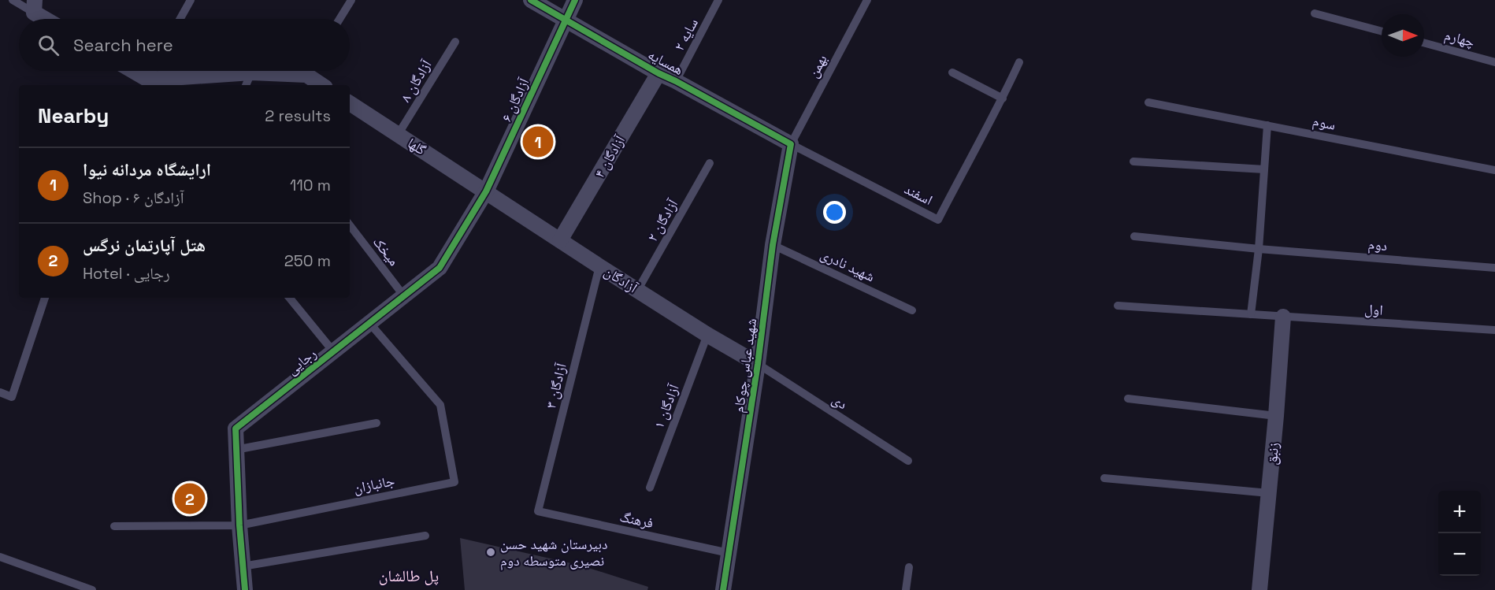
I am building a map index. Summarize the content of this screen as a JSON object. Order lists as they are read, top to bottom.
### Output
{
  "streets": {
    "street": [
      "همسایه",
      "آزادگان ۶",
      "گلها",
      "آزادگان ۴",
      "آزادگان",
      "رجایی",
      "شهید عباس چوکام",
      "زنبق"
    ],
    "lane": [
      "سایه ۲",
      "چهارم",
      "بهمن",
      "آزادگان ۸",
      "سوم",
      "اسفند",
      "آزادگان ۲",
      "دوم",
      "میخک",
      "شهید نادری",
      "اول",
      "آزادگان ۳",
      "دی",
      "آزادگان ۱",
      "جانبازان",
      "فرهنگ"
    ]
  },
  "crossings": [
    ["سایه ۲", "همسایه"],
    ["همسایه", "بهمن"],
    ["همسایه", "آزادگان ۶"],
    ["همسایه", "آزادگان ۴"],
    ["همسایه", "اسفند"],
    ["همسایه", "شهید عباس چوکام"],
    ["بهمن", "اسفند"],
    ["بهمن", "شهید عباس چوکام"],
    ["آزادگان ۸", "گلها"],
    ["آزادگان ۶", "گلها"],
    ["آزادگان ۶", "آزادگان"],
    ["آزادگان ۶", "رجایی"],
    ["گلها", "آزادگان"],
    ["گلها", "رجایی"],
    ["آزادگان ۴", "آزادگان"],
    ["اسفند", "شهید عباس چوکام"],
    ["آزادگان ۲", "آزادگان"],
    ["میخک", "رجایی"],
    ["شهید نادری", "شهید عباس چوکام"],
    ["آزادگان", "رجایی"],
    ["آزادگان", "شهید عباس چوکام"],
    ["آزادگان", "آزادگان ۳"],
    ["آزادگان", "دی"],
    ["آزادگان", "آزادگان ۱"],
    ["اول", "زنبق"],
    ["رجایی", "جانبازان"],
    ["شهید عباس چوکام", "دی"],
    ["شهید عباس چوکام", "فرهنگ"],
    ["آزادگان ۳", "فرهنگ"]
  ],
  "districts": ["پل طالشان"],
  "places": ["دبیرستان شهید حسن نصیری متوسطه دوم"],
  "north": "right",
  "page": {
    "search": "Search here",
    "heading": ["Nearby", "2 results"],
    "pins": ["1", "2"],
    "list": [
      {
        "mark": "1",
        "name": "ارایشگاه مردانه نیوا",
        "note": "Shop · آزادگان ۶",
        "value": "110 m"
      },
      {
        "mark": "2",
        "name": "هتل آپارتمان نرگس",
        "note": "Hotel · رجایی",
        "value": "250 m"
      }
    ],
    "map_buttons": ["+", "−"]
  }
}
